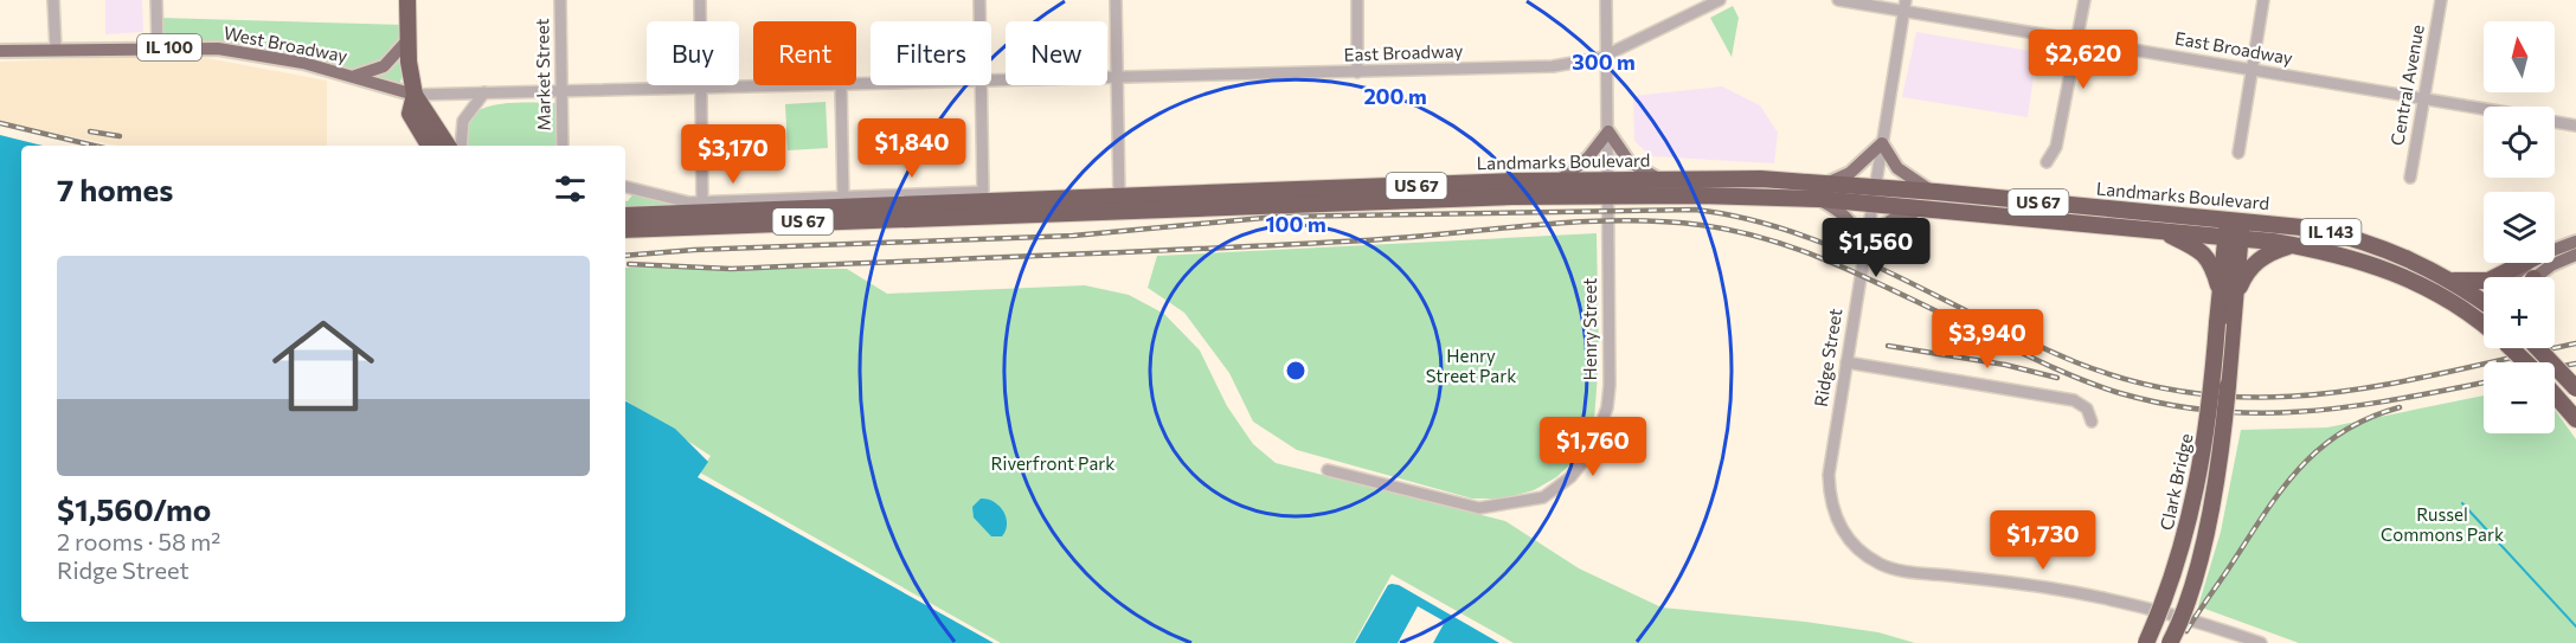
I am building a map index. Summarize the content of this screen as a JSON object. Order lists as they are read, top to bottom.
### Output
{
  "streets": {
    "highway": [
      "Landmarks Boulevard",
      "US 67",
      "IL 143",
      "Clark Bridge"
    ],
    "main road": ["West Broadway", "IL 100"],
    "street": [
      "East Broadway",
      "Market Street",
      "Central Avenue",
      "Henry Street",
      "Ridge Street"
    ]
  },
  "crossings": [
    ["West Broadway", "East Broadway"],
    ["West Broadway", "Market Street"],
    ["East Broadway", "Market Street"],
    ["East Broadway", "Central Avenue"],
    ["East Broadway", "Henry Street"],
    ["East Broadway", "Ridge Street"],
    ["Landmarks Boulevard", "US 67"],
    ["Landmarks Boulevard", "Henry Street"],
    ["Landmarks Boulevard", "Ridge Street"],
    ["US 67", "Clark Bridge"]
  ],
  "parks": ["Henry Street Park", "Riverfront Park", "Russel Commons Park"],
  "north": "top",
  "page": {
    "map_buttons": ["+", "−"],
    "chip": [
      "Buy",
      "Rent",
      "Filters",
      "New"
    ],
    "price": [
      "$2,620",
      "$1,840",
      "$3,170",
      "$1,560",
      "$3,940",
      "$1,760",
      "$1,730"
    ],
    "heading": "7 homes",
    "list": [
      {
        "name": "$1,560/mo",
        "note": "2 rooms · 58 m² · Ridge Street"
      }
    ]
  },
  "rings": ["300 m", "200 m", "100 m"]
}
